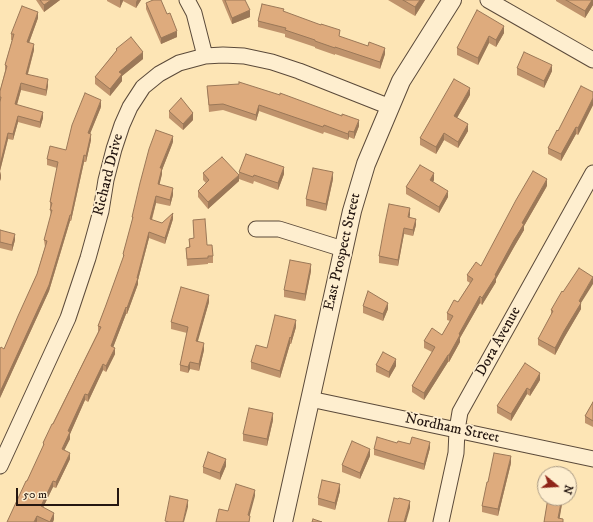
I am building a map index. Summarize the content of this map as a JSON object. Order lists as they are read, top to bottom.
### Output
{
  "streets": {
    "street": [
      "Richard Drive",
      "East Prospect Street",
      "Dora Avenue",
      "Nordham Street"
    ]
  },
  "crossings": [
    ["Richard Drive", "East Prospect Street"],
    ["East Prospect Street", "Nordham Street"],
    ["Dora Avenue", "Nordham Street"]
  ],
  "scale_bar": "50 m",
  "north": "right"
}
